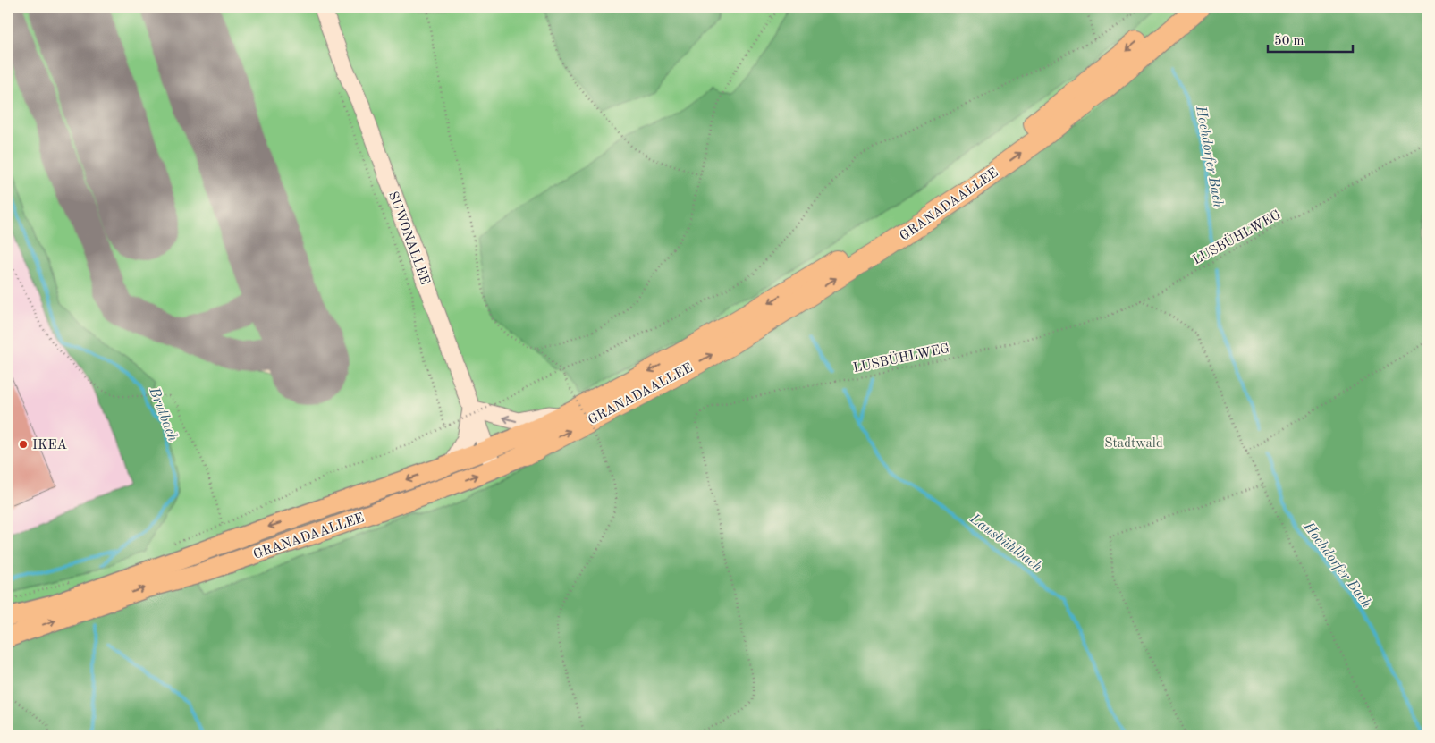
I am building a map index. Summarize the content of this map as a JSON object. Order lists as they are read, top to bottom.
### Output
{
  "streets": {
    "highway": ["GRANADAALLEE"],
    "street": ["SUWONALLEE"],
    "path": ["LUSBÜHLWEG"]
  },
  "crossings": [
    ["GRANADAALLEE", "SUWONALLEE"]
  ],
  "water": ["Hochdorfer Bach", "Brutbach", "Lausbühlbach"],
  "parks": ["Stadtwald"],
  "places": ["IKEA"],
  "scale_bar": "50 m"
}
